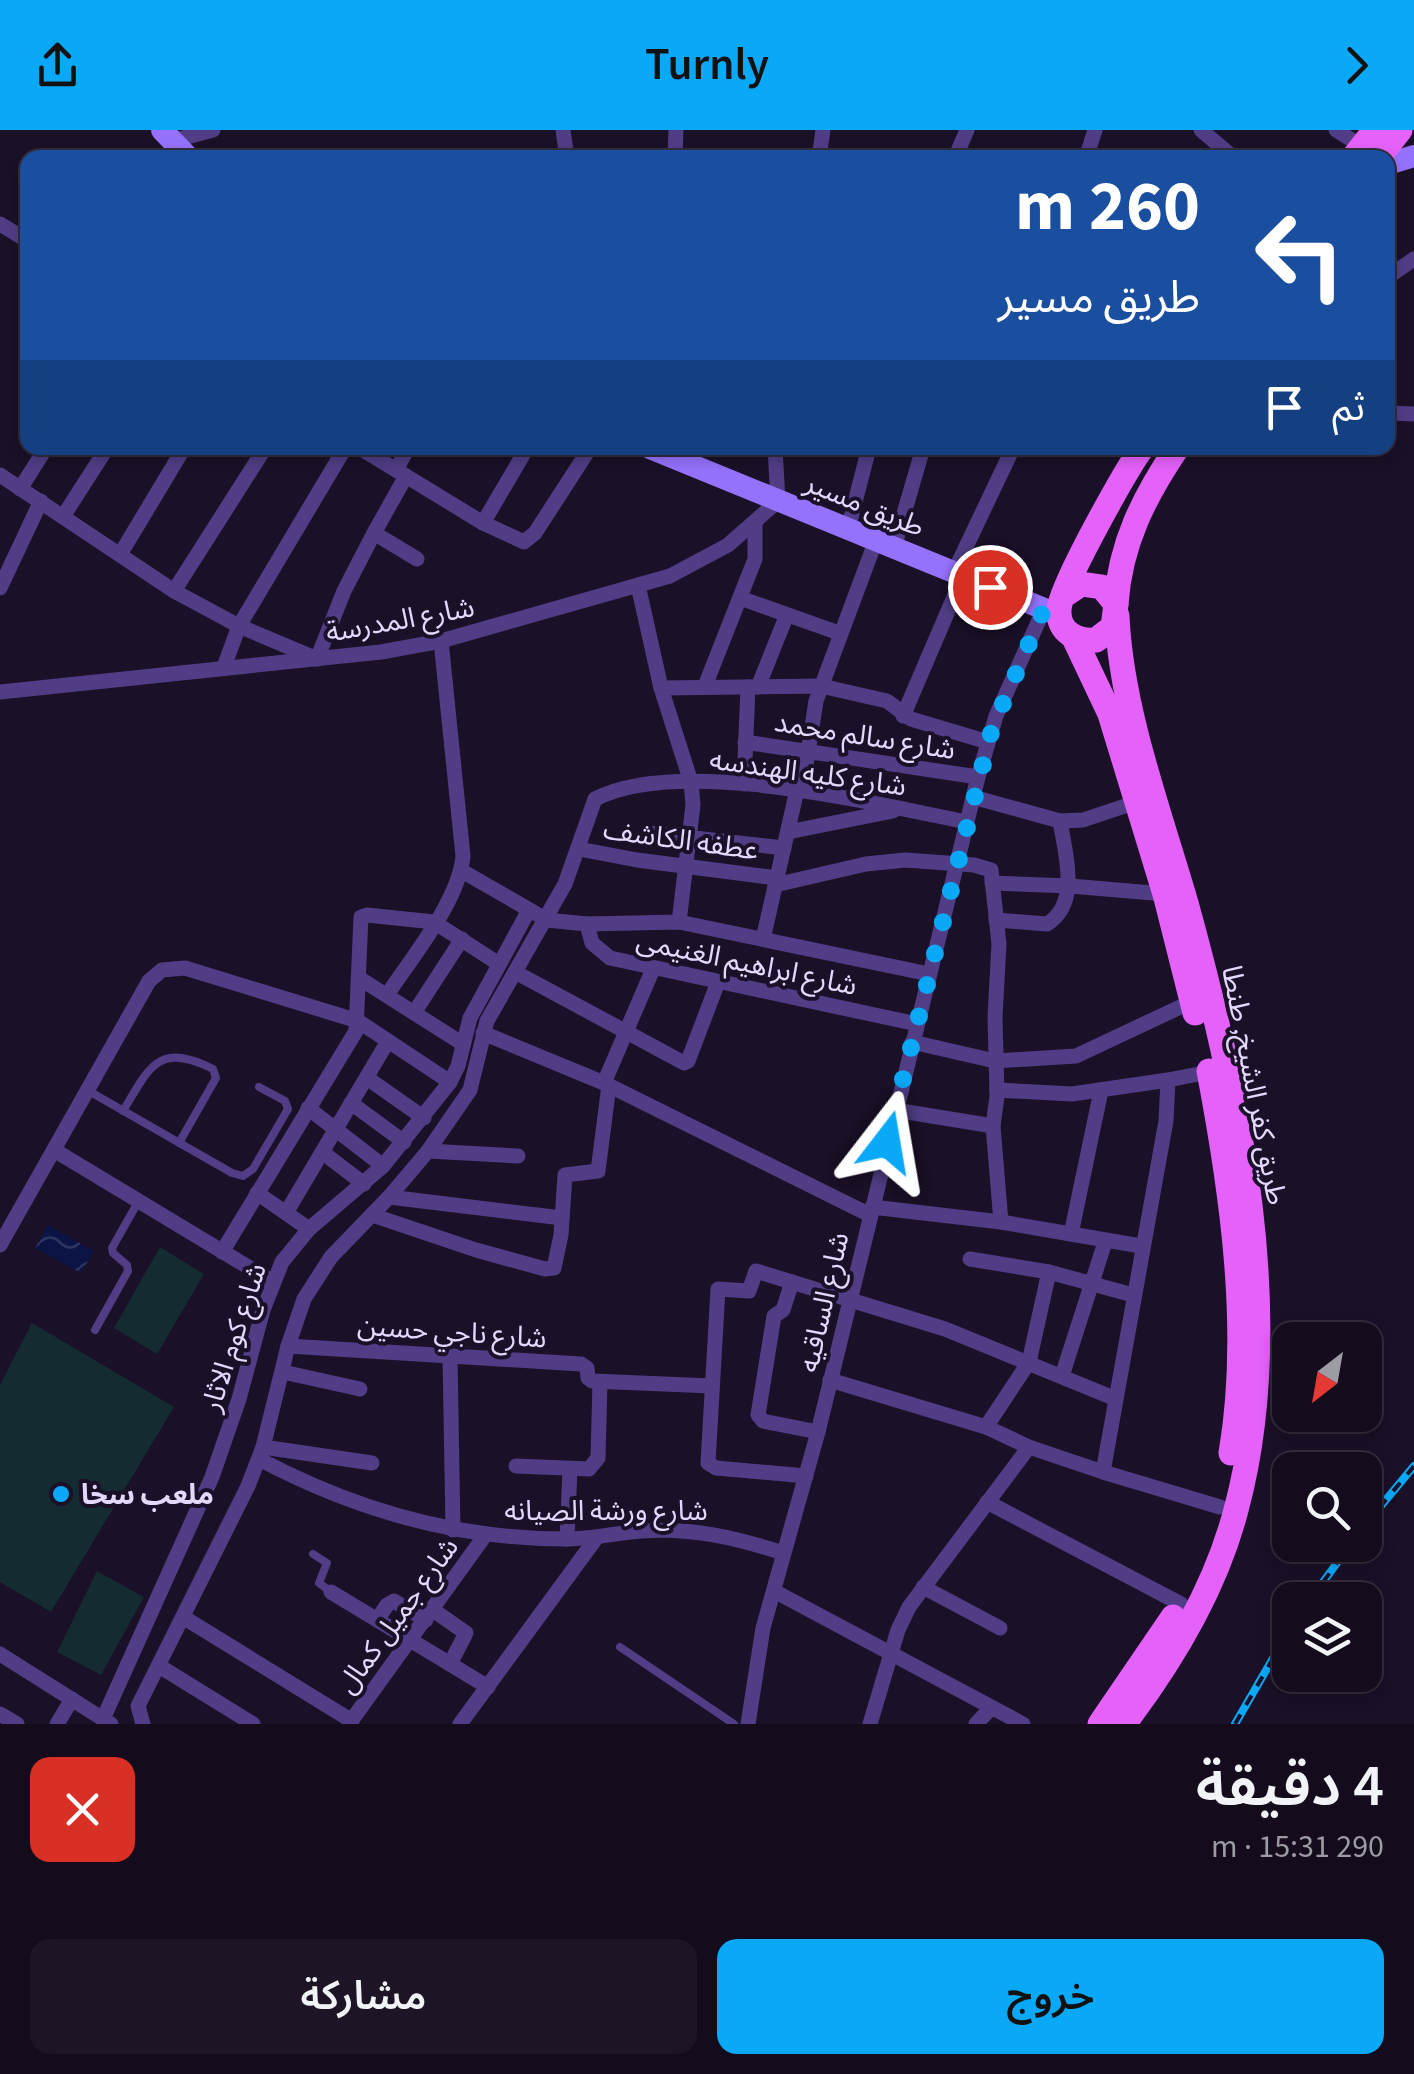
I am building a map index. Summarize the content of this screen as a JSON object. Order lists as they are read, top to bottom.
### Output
{
  "streets": {
    "main road": ["طريق كفر الشيخ, طنطا"],
    "street": [
      "طريق مسير",
      "شارع المدرسة",
      "شارع سالم محمد",
      "شارع كليه الهندسه",
      "عطفه الكاشف",
      "شارع ابراهيم الغنيمى",
      "شارع الساقيه",
      "شارع ناجي حسين",
      "شارع كوم الاثار",
      "شارع ورشة الصيانه",
      "شارع جميل كمال"
    ]
  },
  "crossings": [
    ["طريق مسير", "شارع المدرسة"],
    ["طريق مسير", "طريق كفر الشيخ, طنطا"],
    ["طريق مسير", "شارع الساقيه"],
    ["شارع سالم محمد", "شارع الساقيه"],
    ["شارع كليه الهندسه", "عطفه الكاشف"],
    ["شارع كليه الهندسه", "شارع الساقيه"],
    ["شارع كليه الهندسه", "شارع كوم الاثار"],
    ["شارع ابراهيم الغنيمى", "شارع الساقيه"],
    ["طريق كفر الشيخ, طنطا", "شارع الساقيه"],
    ["شارع الساقيه", "شارع ورشة الصيانه"],
    ["شارع ناجي حسين", "شارع كوم الاثار"],
    ["شارع كوم الاثار", "شارع ورشة الصيانه"],
    ["شارع ورشة الصيانه", "شارع جميل كمال"]
  ],
  "places": ["ملعب سخا"],
  "north": "bottom left",
  "page": {
    "header": "Turnly",
    "turn": ["260 m", "طريق مسير"],
    "then": "ثم",
    "heading": ["4 دقيقة", "290 m · 15:31"],
    "buttons": ["خروج", "مشاركة"]
  }
}
